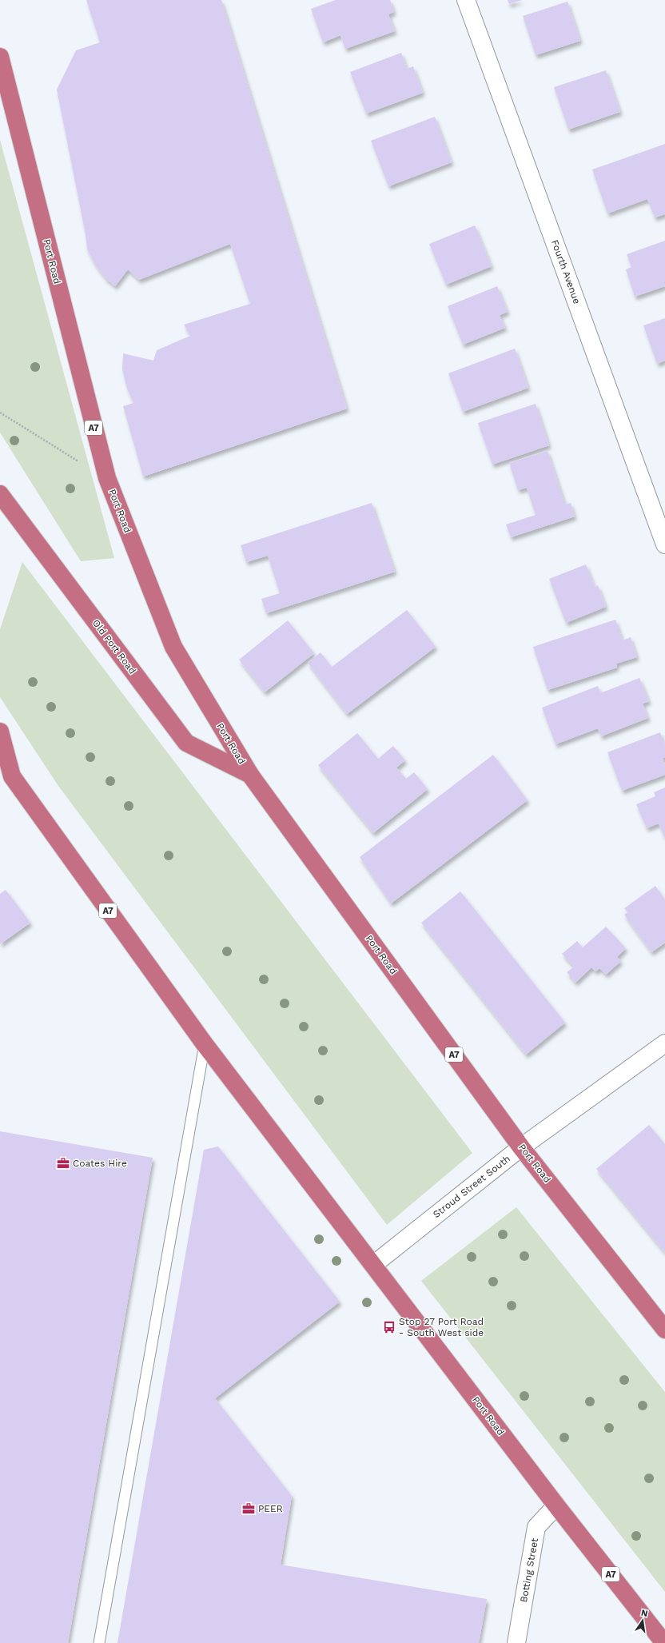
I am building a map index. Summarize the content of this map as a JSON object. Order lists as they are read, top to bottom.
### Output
{
  "streets": {
    "highway": ["Port Road", "A7", "Old Port Road"],
    "street": ["Fourth Avenue", "Stroud Street South", "Botting Street"]
  },
  "crossings": [
    ["Port Road", "Old Port Road"],
    ["Port Road", "Stroud Street South"],
    ["Port Road", "Botting Street"]
  ],
  "places": {
    "office": ["Coates Hire", "PEER"],
    "bus stop": ["Stop 27 Port Road - South West side"]
  },
  "north": "top"
}
